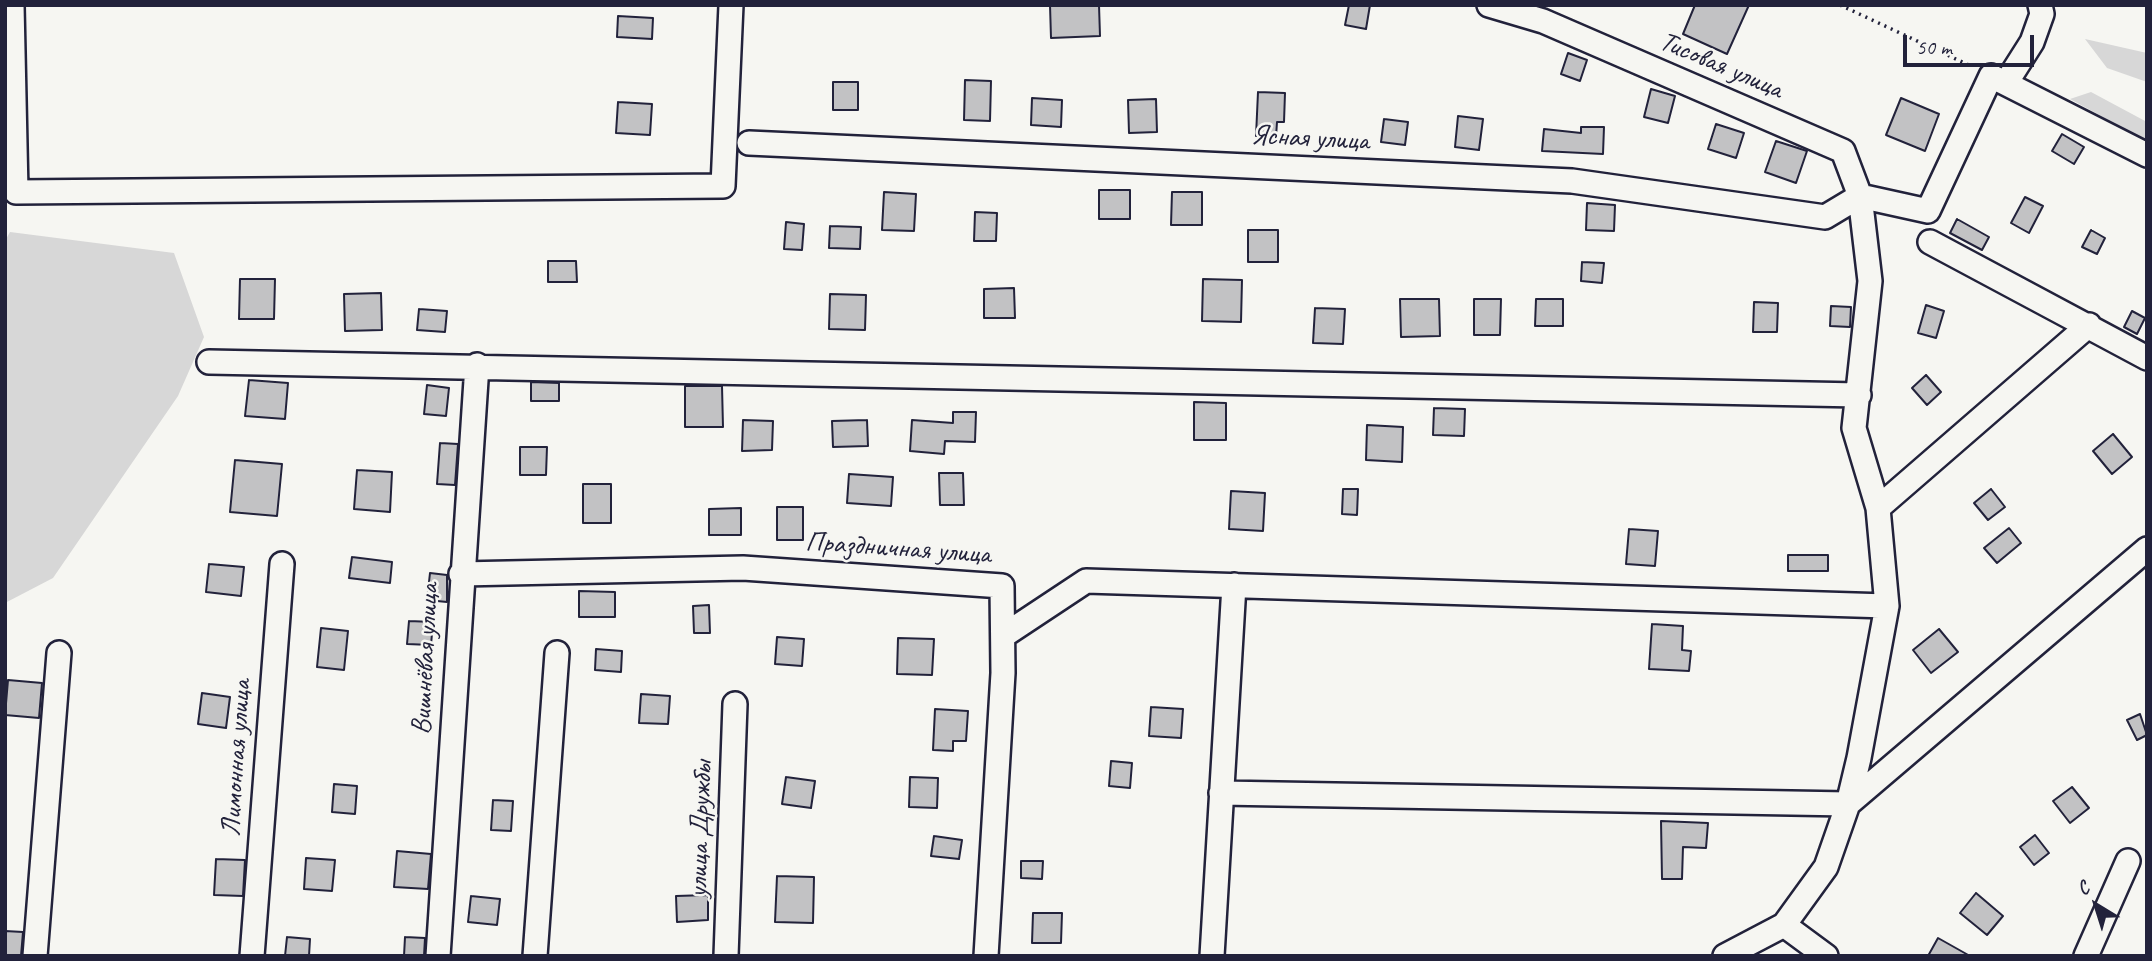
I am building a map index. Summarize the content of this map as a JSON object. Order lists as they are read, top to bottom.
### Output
{
  "streets": {
    "street": [
      "Тисовая улица",
      "Ясная улица",
      "Праздничная улица",
      "Вишнёвая улица",
      "Лимонная улица",
      "улица Дружбы"
    ]
  },
  "crossings": [
    ["Тисовая улица", "Ясная улица"],
    ["Праздничная улица", "Вишнёвая улица"]
  ],
  "scale_bar": "50 m",
  "north": "top left"
}
